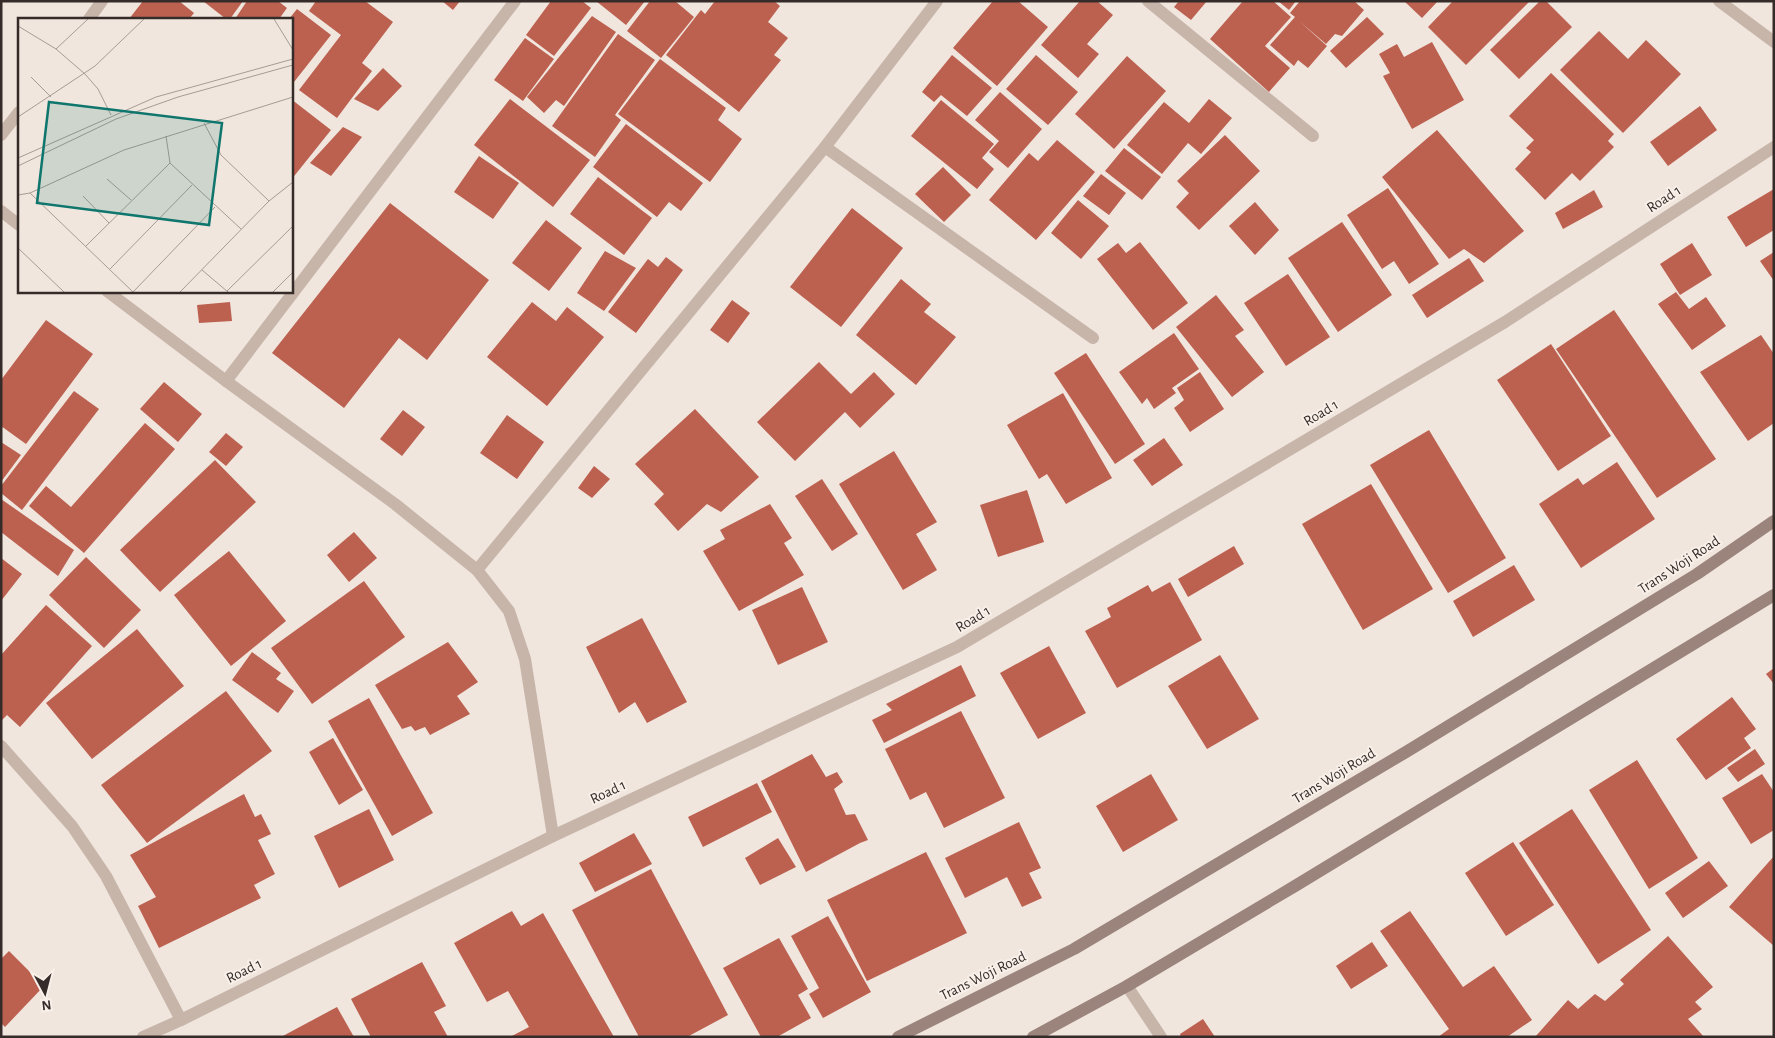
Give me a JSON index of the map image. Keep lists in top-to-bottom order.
{
  "streets": {
    "main road": ["Trans Woji Road"],
    "street": ["Road 1"]
  },
  "north": "bottom"
}
